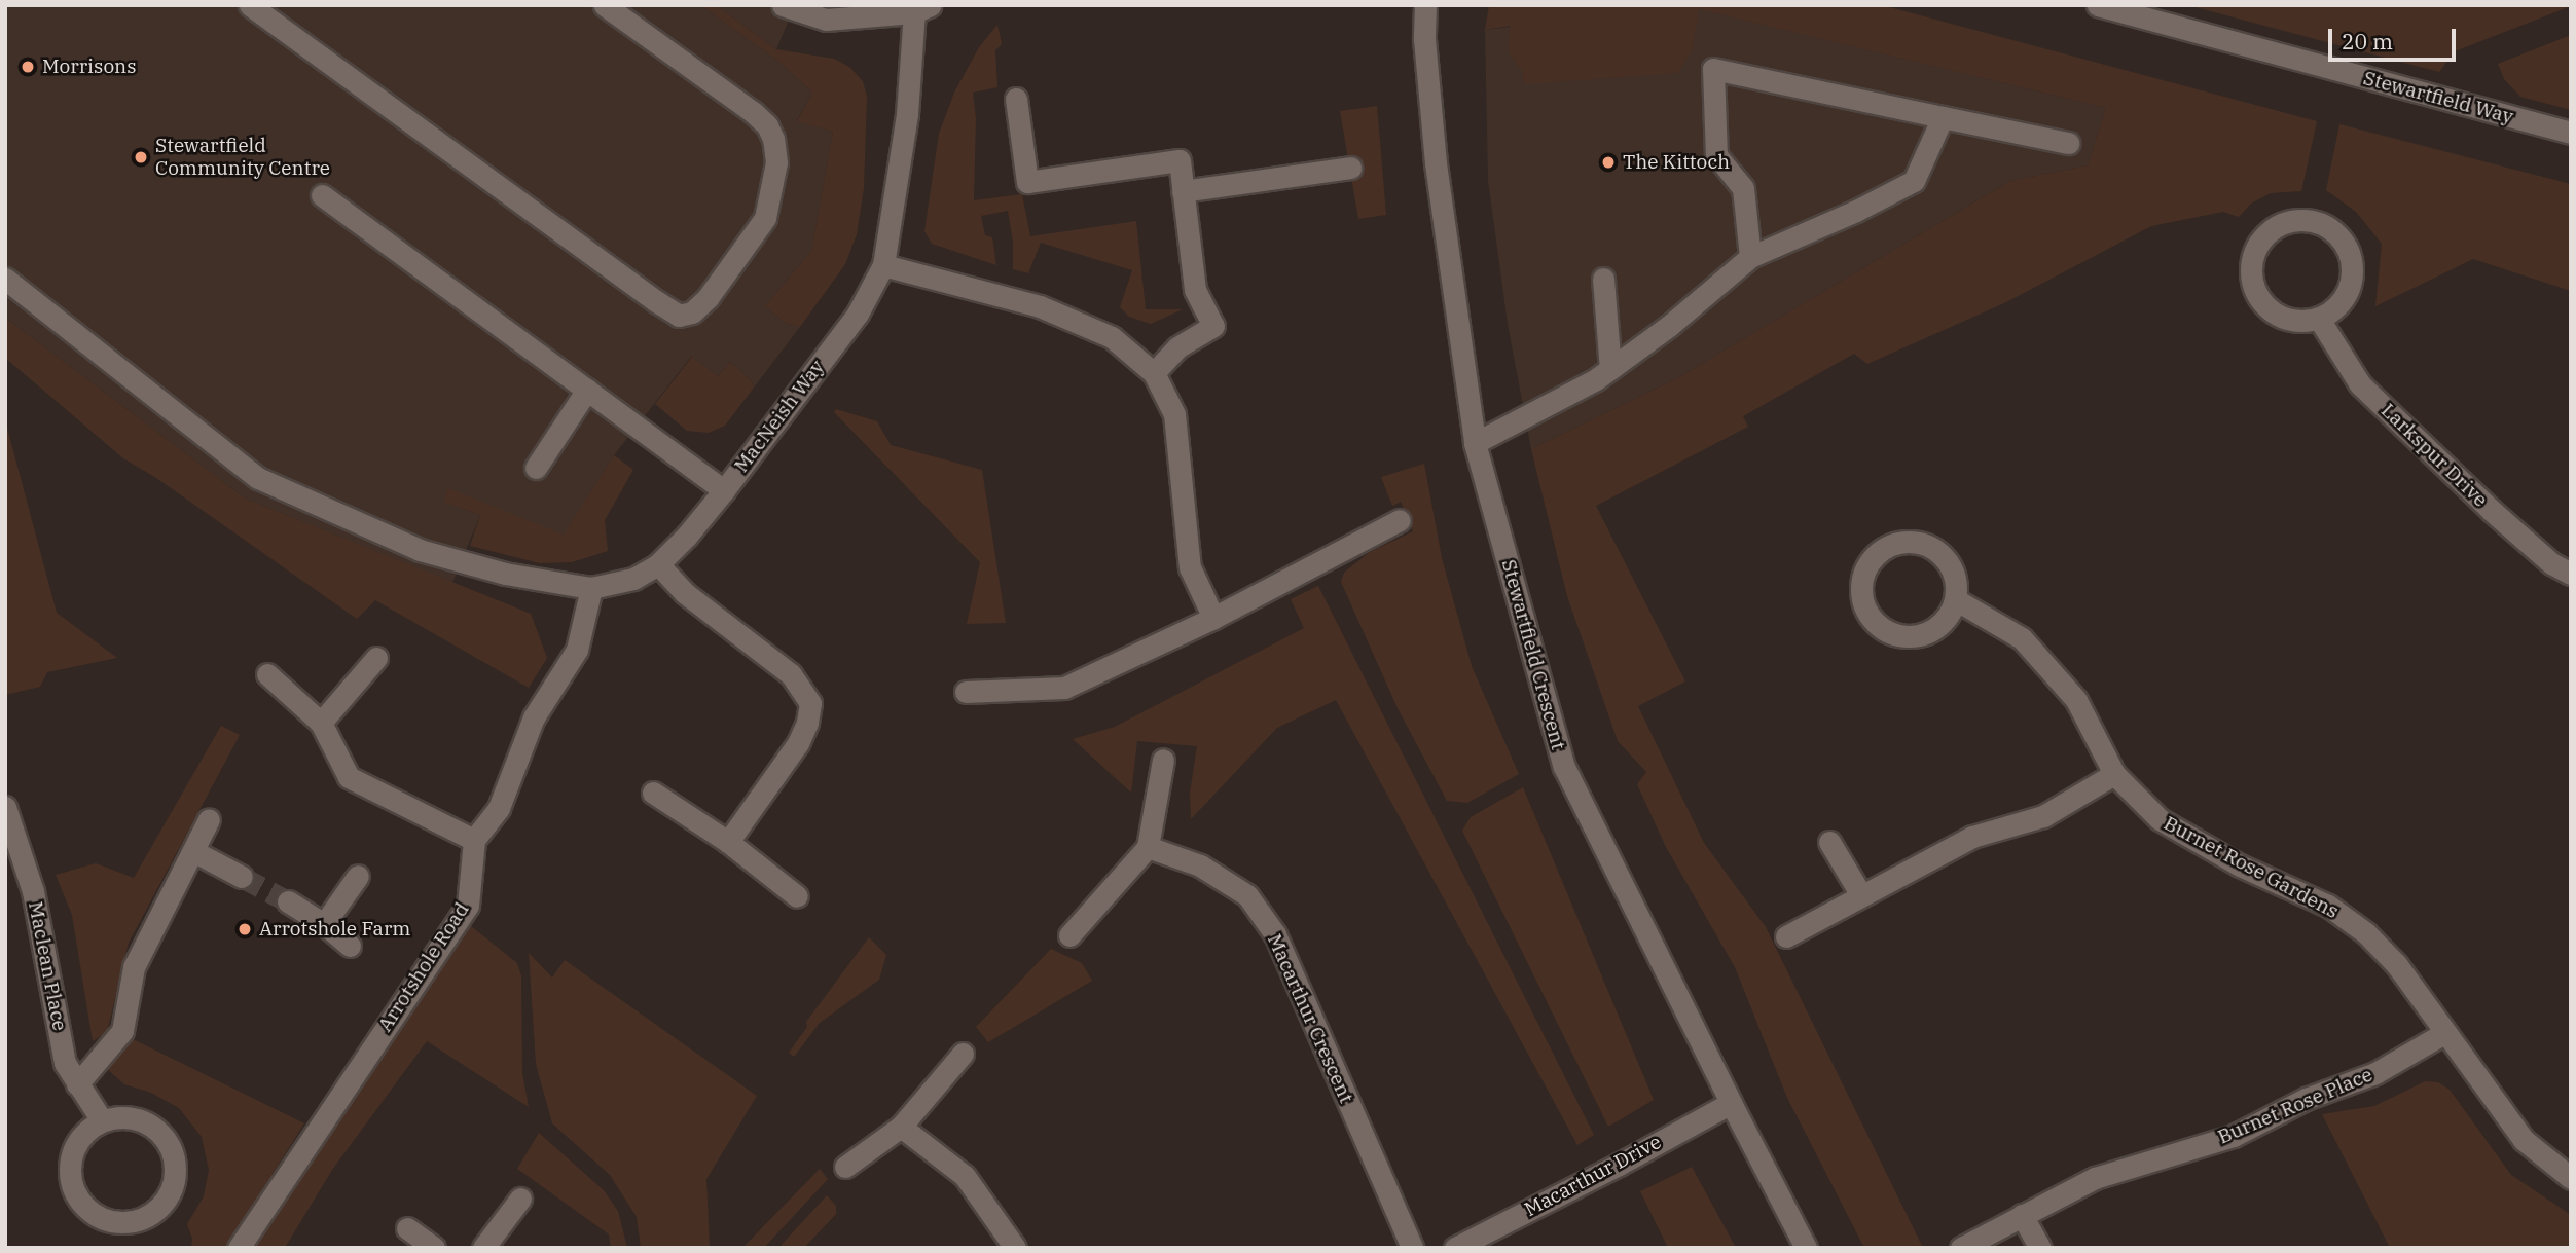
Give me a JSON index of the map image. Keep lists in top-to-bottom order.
{
  "streets": {
    "street": [
      "Stewartfield Way",
      "MacNeish Way",
      "Larkspur Drive",
      "Stewartfield Crescent",
      "Burnet Rose Gardens",
      "Maclean Place",
      "Arrotshole Road",
      "Macarthur Crescent",
      "Burnet Rose Place",
      "Macarthur Drive"
    ]
  },
  "crossings": [
    ["Stewartfield Crescent", "Macarthur Drive"],
    ["Burnet Rose Gardens", "Burnet Rose Place"]
  ],
  "places": [
    "Morrisons",
    "Stewartfield Community Centre",
    "The Kittoch",
    "Arrotshole Farm"
  ],
  "scale_bar": "20 m"
}
